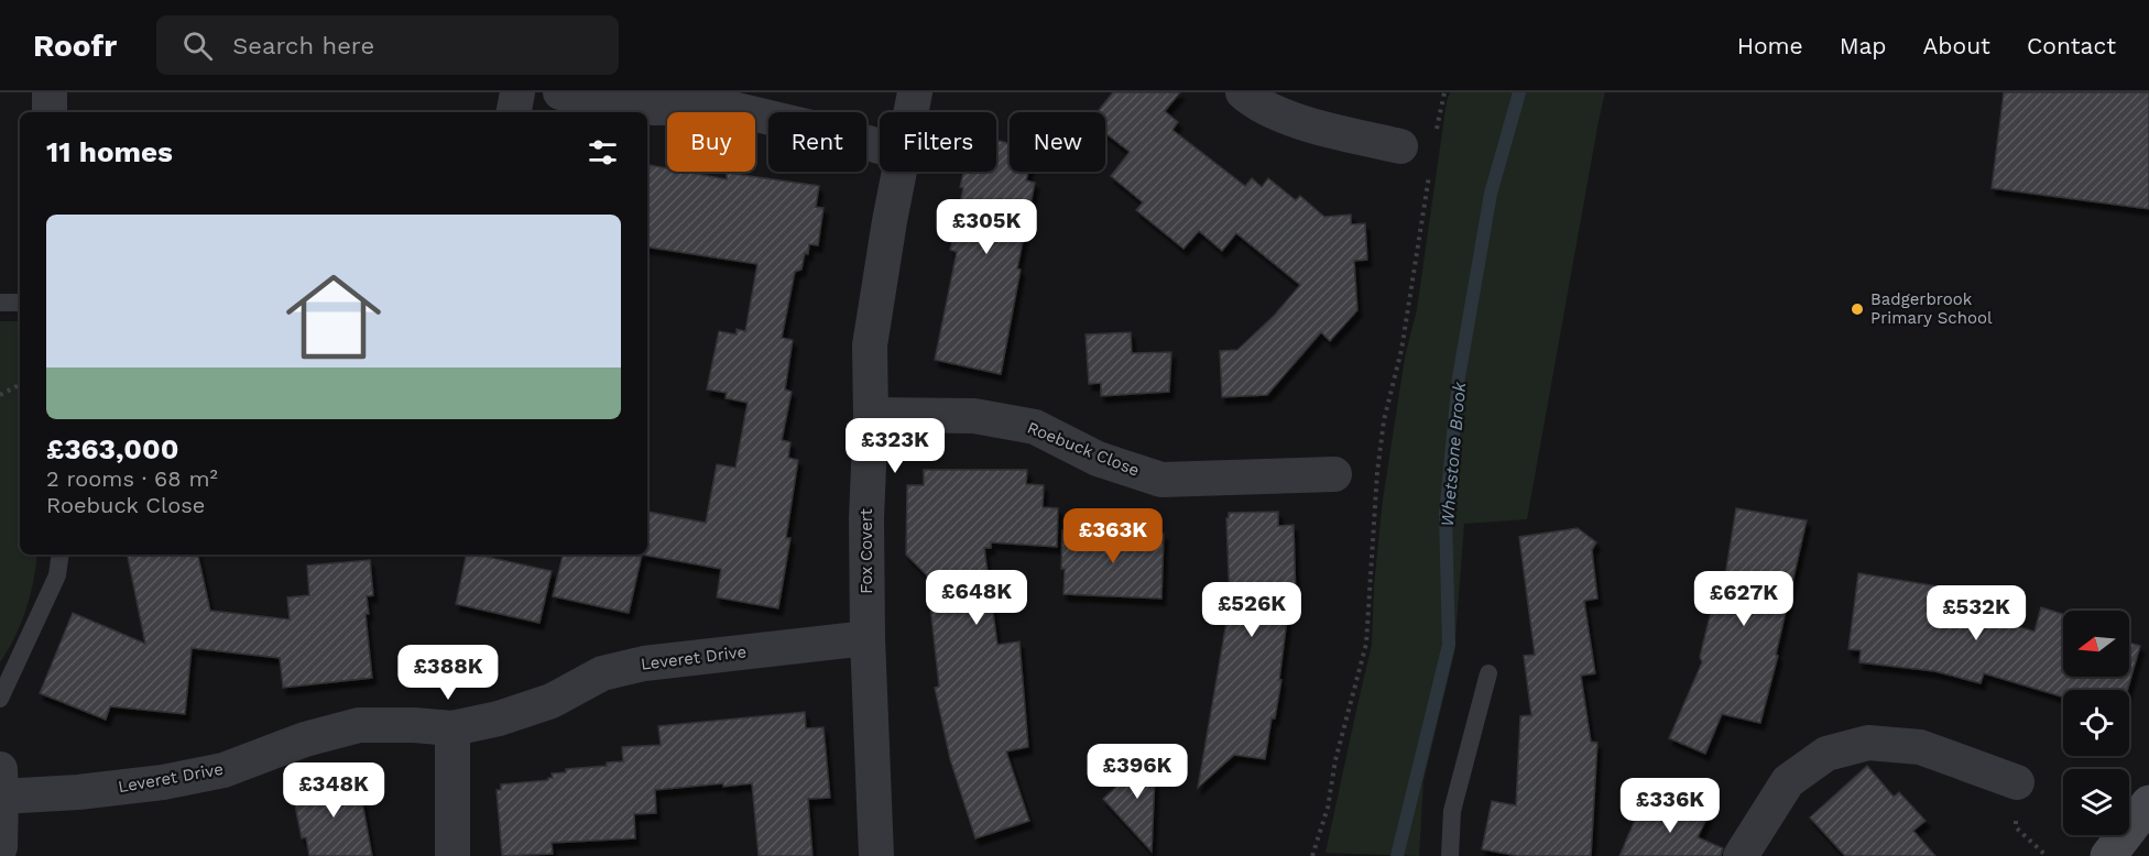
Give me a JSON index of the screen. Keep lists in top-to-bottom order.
{
  "streets": {
    "street": ["Roebuck Close", "Fox Covert", "Leveret Drive"]
  },
  "crossings": [
    ["Roebuck Close", "Fox Covert"],
    ["Fox Covert", "Leveret Drive"]
  ],
  "water": ["Whetstone Brook"],
  "places": ["Badgerbrook Primary School"],
  "north": "left",
  "page": {
    "header": "Roofr",
    "search": "Search here",
    "nav": [
      "Home",
      "Map",
      "About",
      "Contact"
    ],
    "chip": [
      "Buy",
      "Rent",
      "Filters",
      "New"
    ],
    "heading": "11 homes",
    "list": [
      {
        "name": "£363,000",
        "note": "2 rooms · 68 m² · Roebuck Close"
      }
    ],
    "price": [
      "£305K",
      "£323K",
      "£363K",
      "£648K",
      "£627K",
      "£526K",
      "£532K",
      "£388K",
      "£396K",
      "£348K",
      "£336K"
    ]
  }
}
